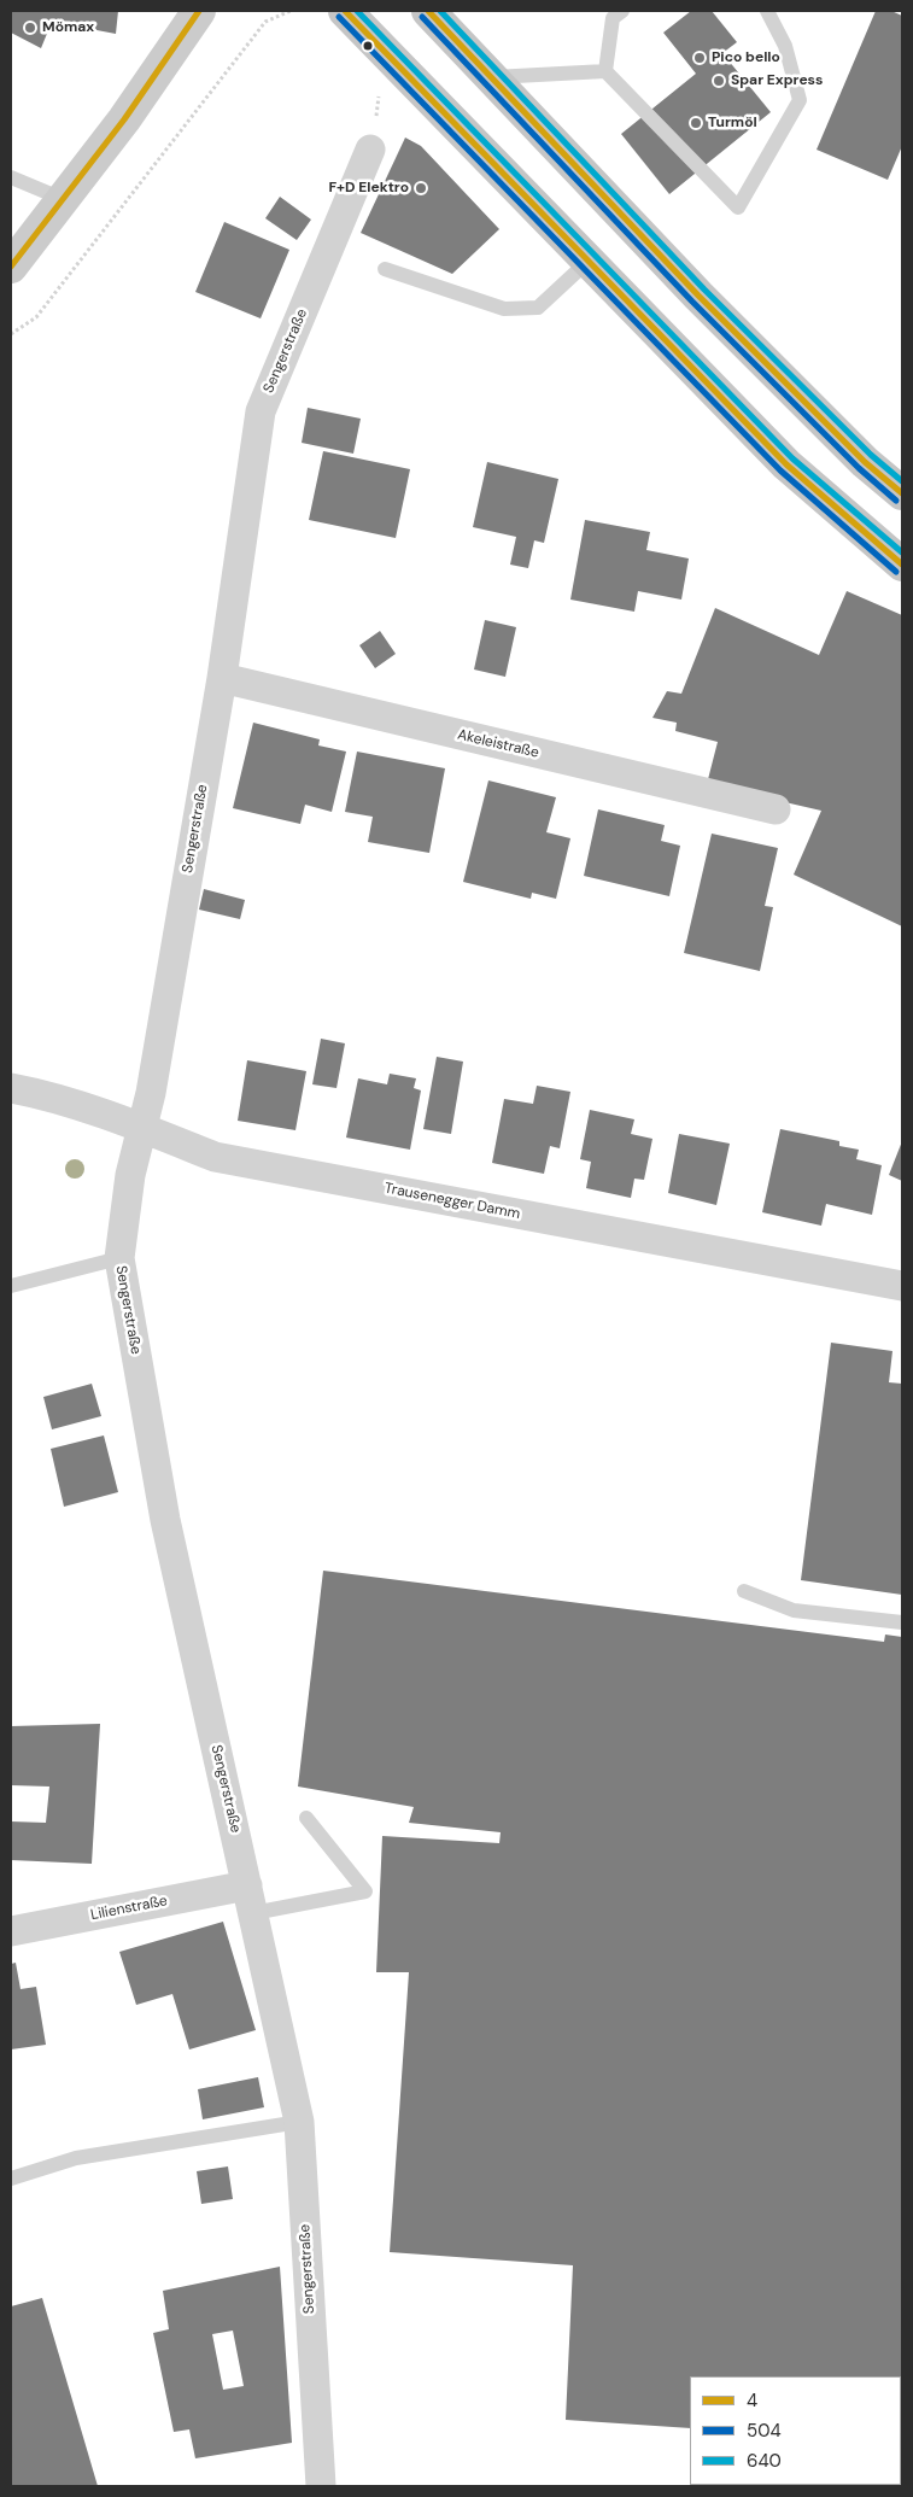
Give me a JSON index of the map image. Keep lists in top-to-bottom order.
{
  "streets": {
    "street": [
      "Sengerstraße",
      "Akeleistraße",
      "Trausenegger Damm",
      "Lilienstraße"
    ]
  },
  "crossings": [
    ["Sengerstraße", "Akeleistraße"],
    ["Sengerstraße", "Trausenegger Damm"],
    ["Sengerstraße", "Lilienstraße"]
  ],
  "places": [
    "Mömax",
    "Pico bello",
    "Spar Express",
    "Turmöl",
    "F+D Elektro"
  ],
  "lines": ["transit line 4", "transit line 640", "transit line 504"],
  "legend": ["4", "504", "640"]
}
